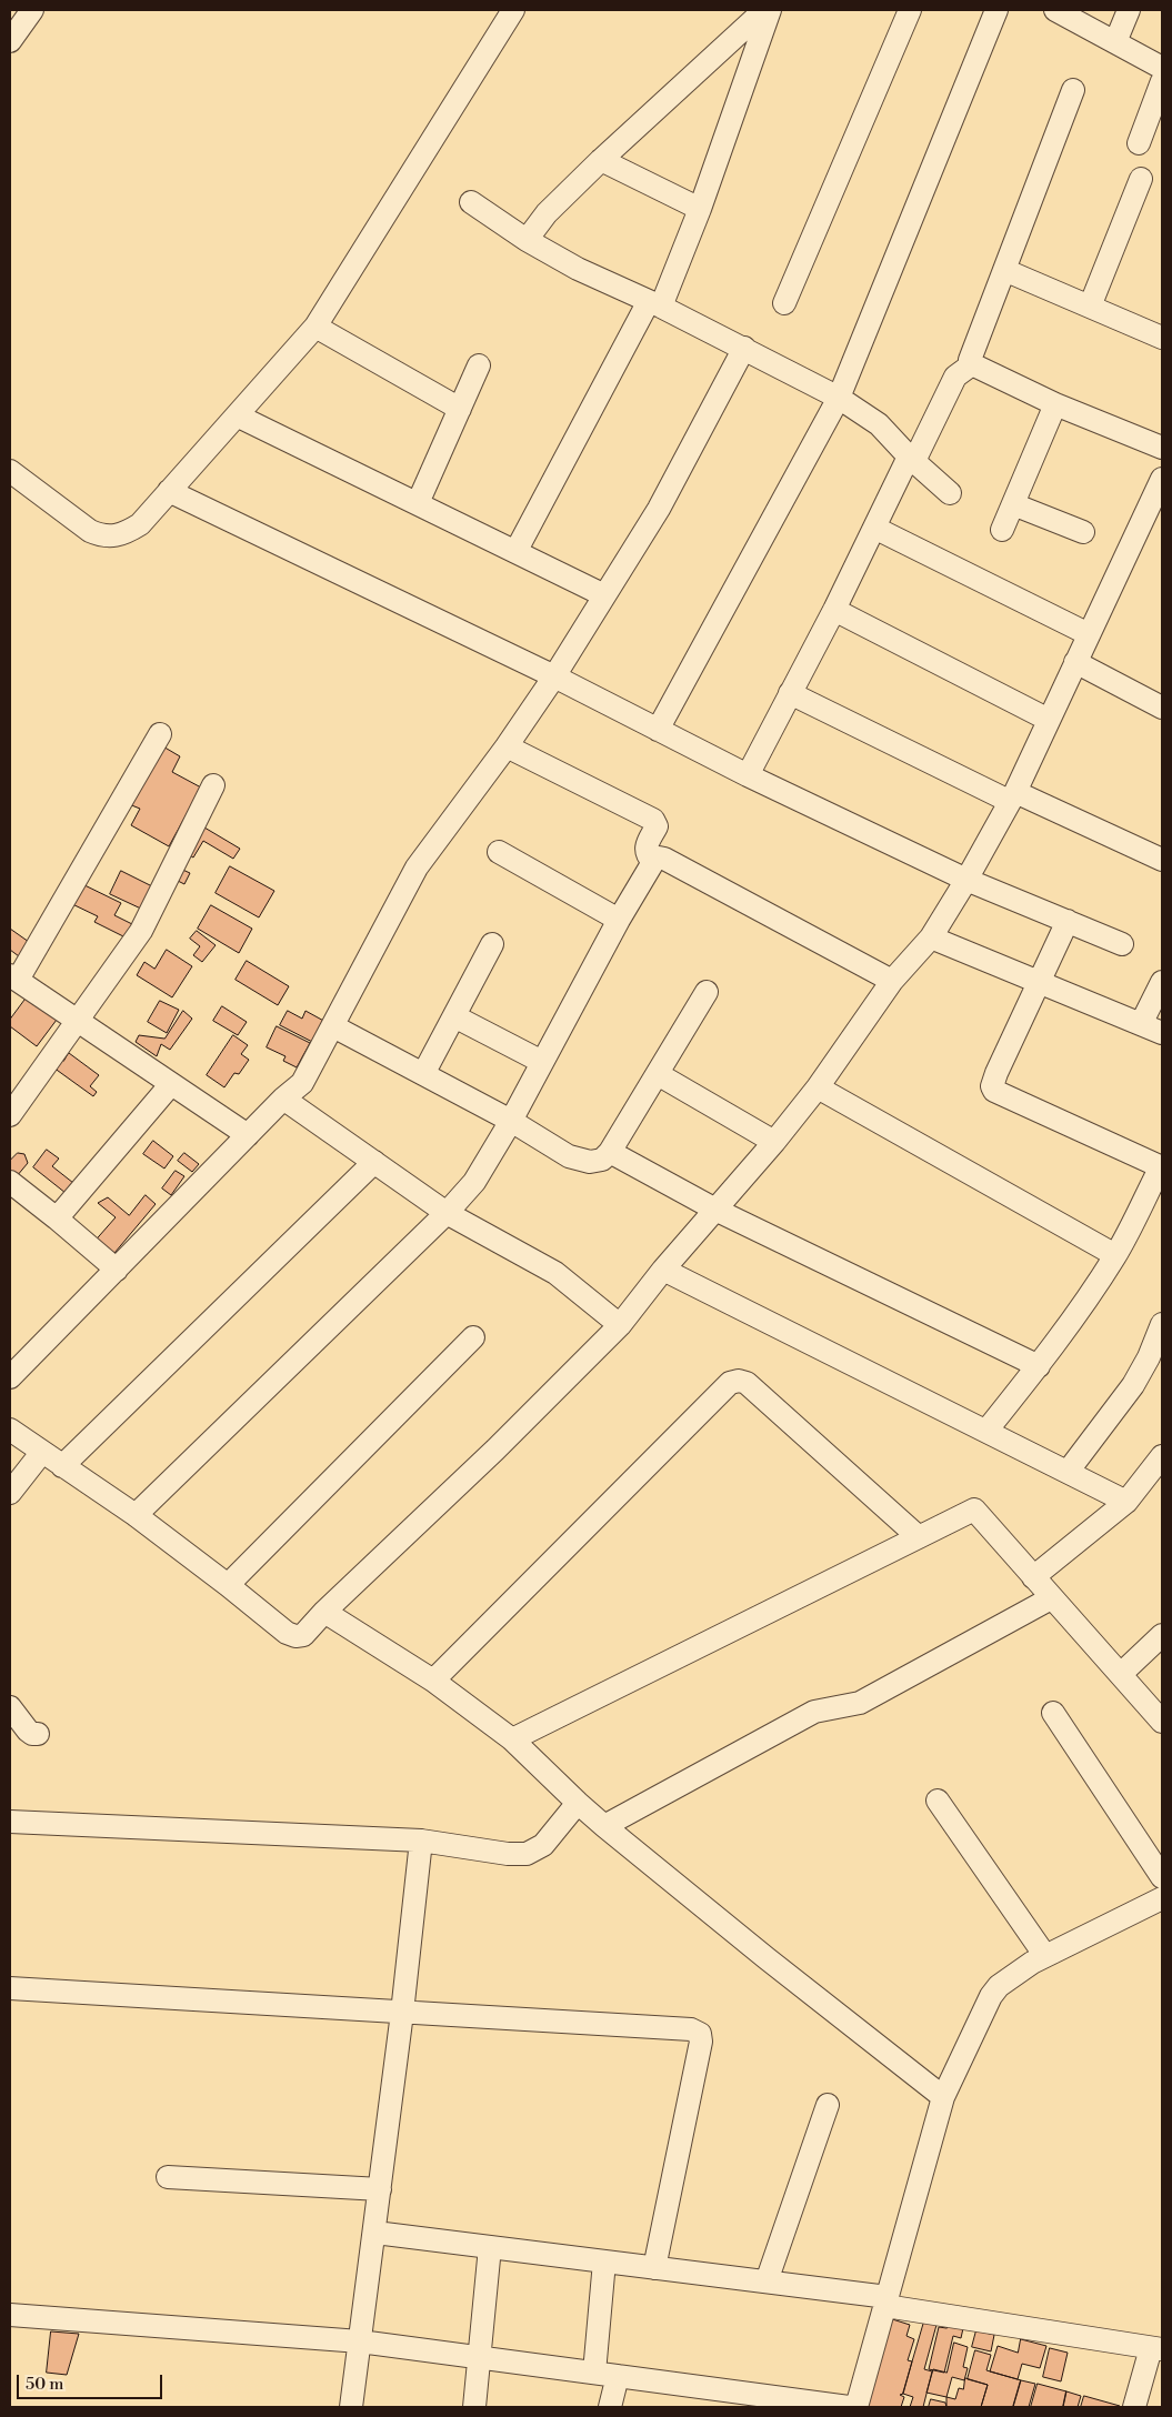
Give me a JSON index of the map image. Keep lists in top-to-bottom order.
{
  "scale_bar": "50 m"
}
